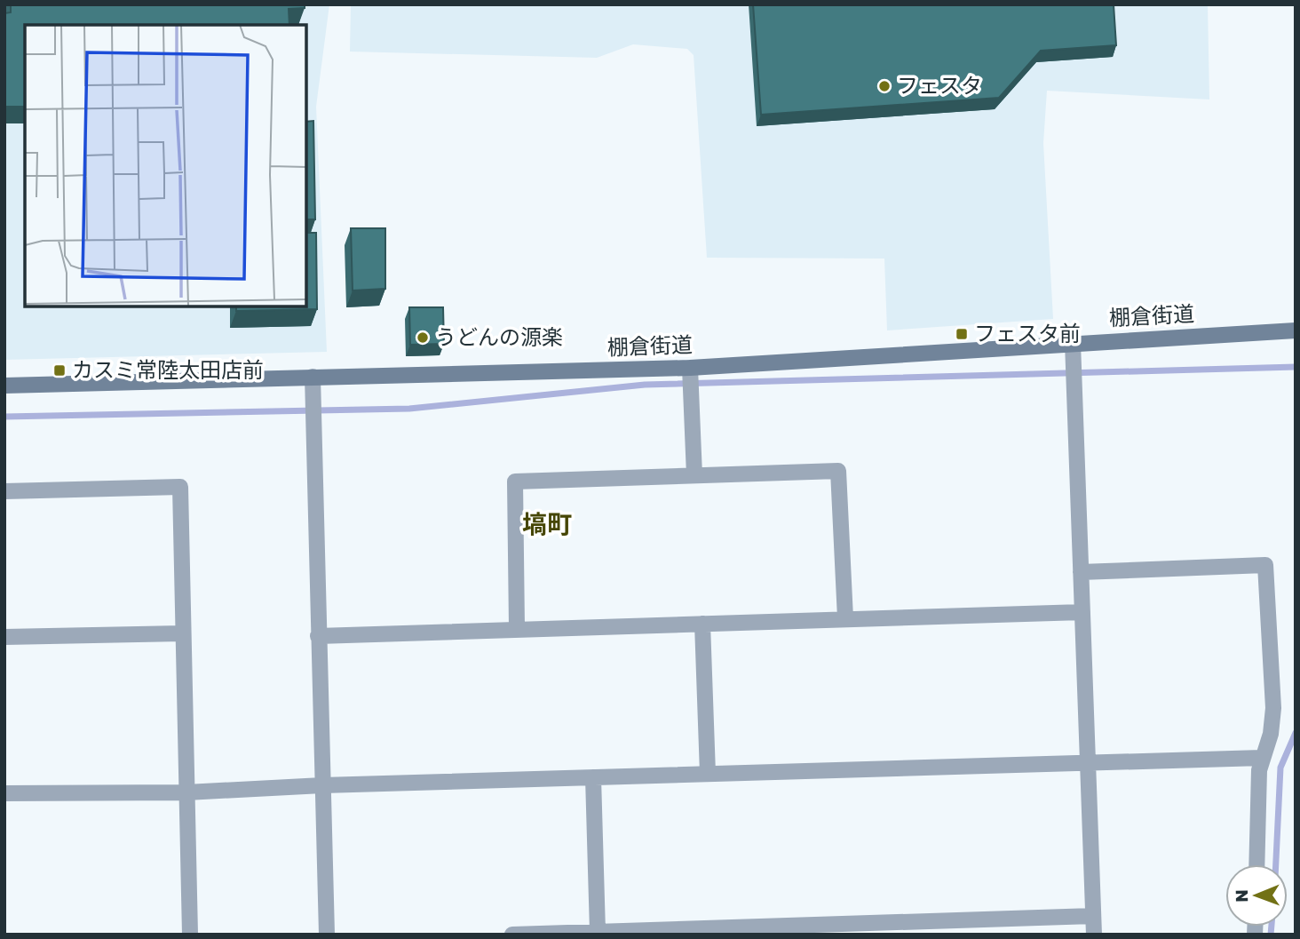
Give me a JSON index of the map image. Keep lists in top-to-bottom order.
{
  "streets": {
    "street": ["棚倉街道"]
  },
  "districts": ["塙町"],
  "places": {
    "other": ["フェスタ", "うどんの源楽"],
    "transit": ["フェスタ前", "カスミ常陸太田店前"]
  },
  "north": "left"
}
